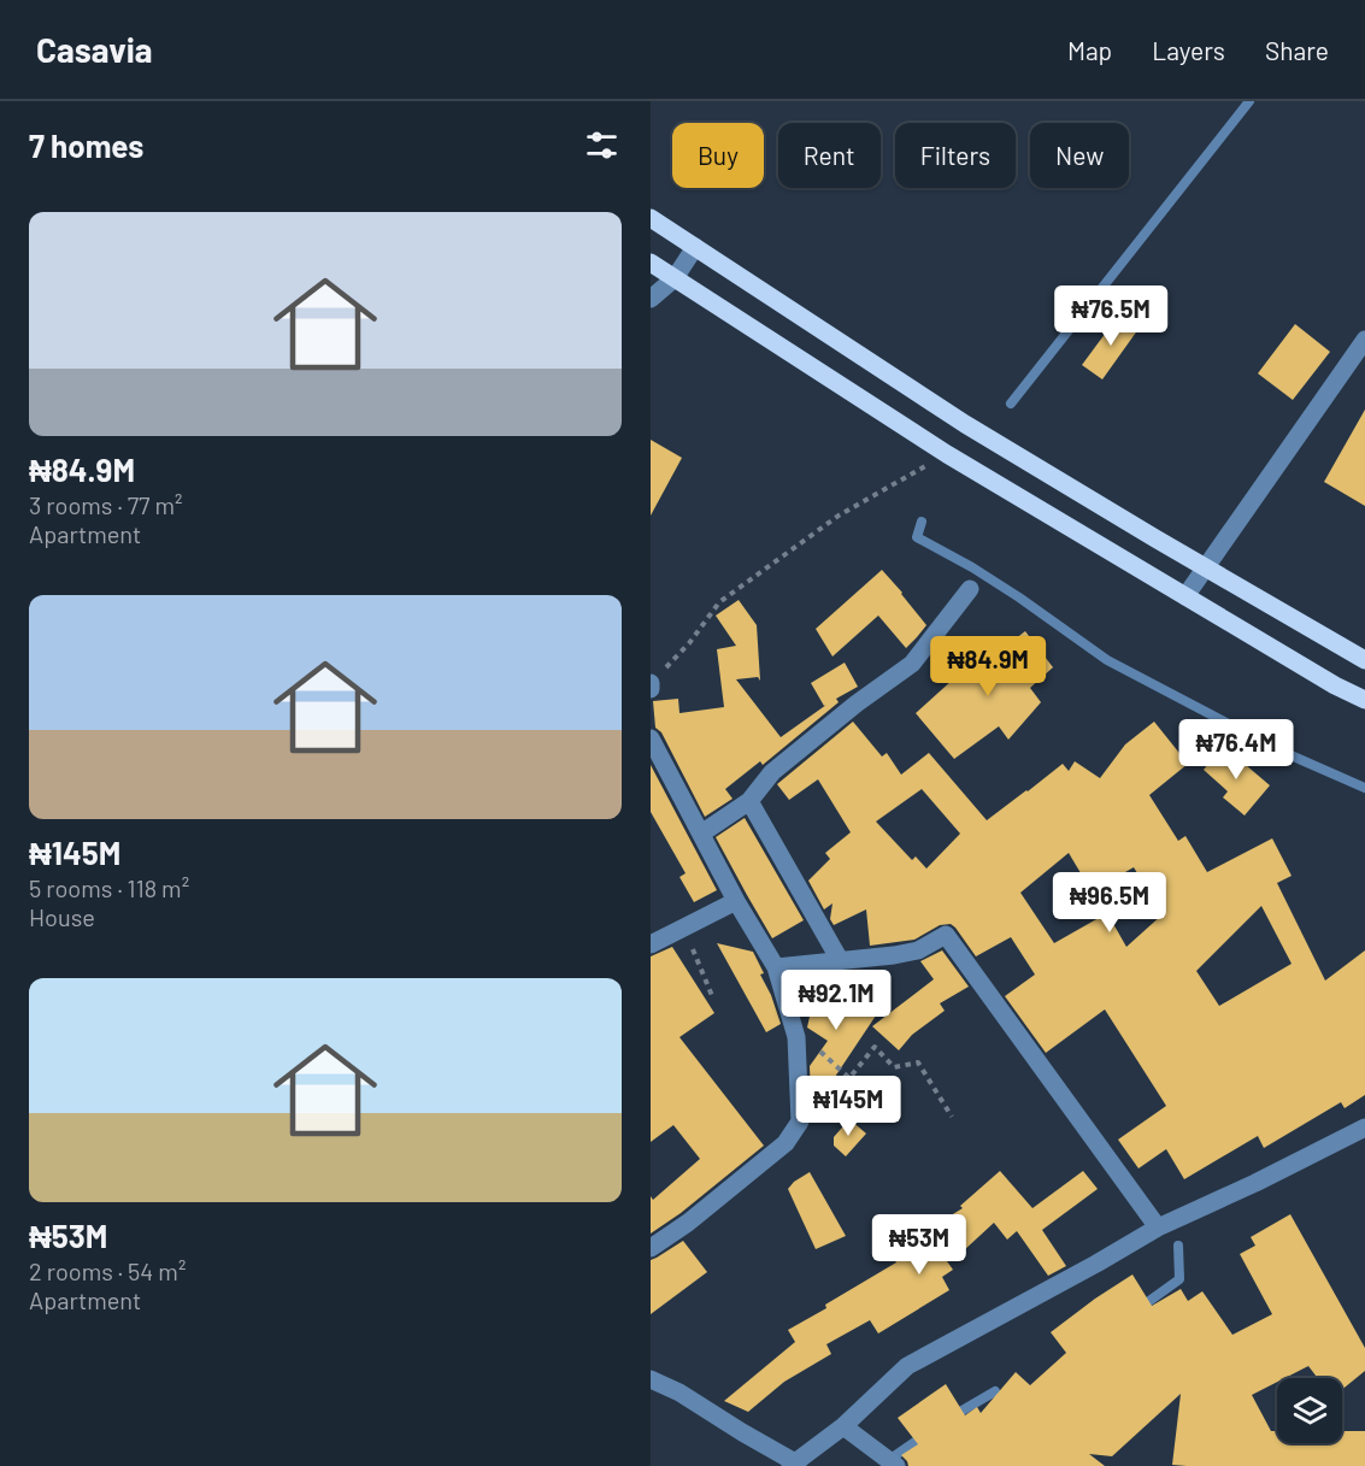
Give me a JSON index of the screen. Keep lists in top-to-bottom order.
{
  "page": {
    "header": "Casavia",
    "nav": ["Map", "Layers", "Share"],
    "heading": "7 homes",
    "chip": [
      "Buy",
      "Rent",
      "Filters",
      "New"
    ],
    "list": [
      {
        "name": "₦84.9M",
        "note": "3 rooms · 77 m² · Apartment"
      },
      {
        "name": "₦145M",
        "note": "5 rooms · 118 m² · House"
      },
      {
        "name": "₦53M",
        "note": "2 rooms · 54 m² · Apartment"
      }
    ],
    "price": [
      "₦76.5M",
      "₦84.9M",
      "₦76.4M",
      "₦96.5M",
      "₦92.1M",
      "₦145M",
      "₦53M"
    ]
  }
}
